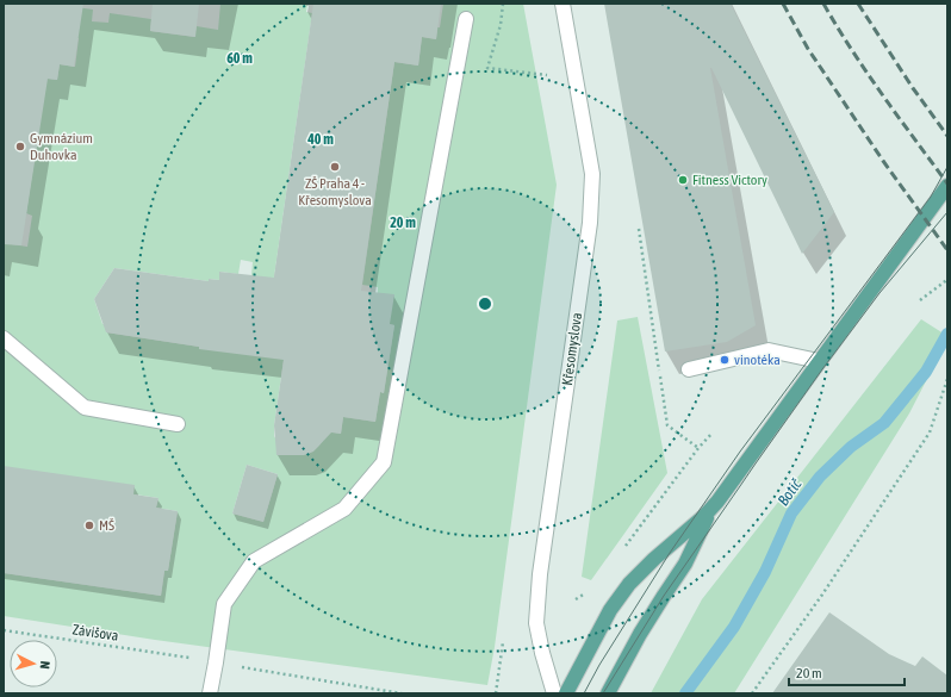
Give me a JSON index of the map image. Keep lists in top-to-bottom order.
{
  "streets": {
    "street": ["Křesomyslova"],
    "path": ["Závišova"]
  },
  "water": ["Botič"],
  "places": [
    "Gymnázium Duhovka",
    "ZŠ Praha 4 - Křesomyslova",
    "Fitness Victory",
    "vinotéka",
    "MŠ"
  ],
  "scale_bar": "20 m",
  "north": "right",
  "rings": ["60 m", "40 m", "20 m"]
}
